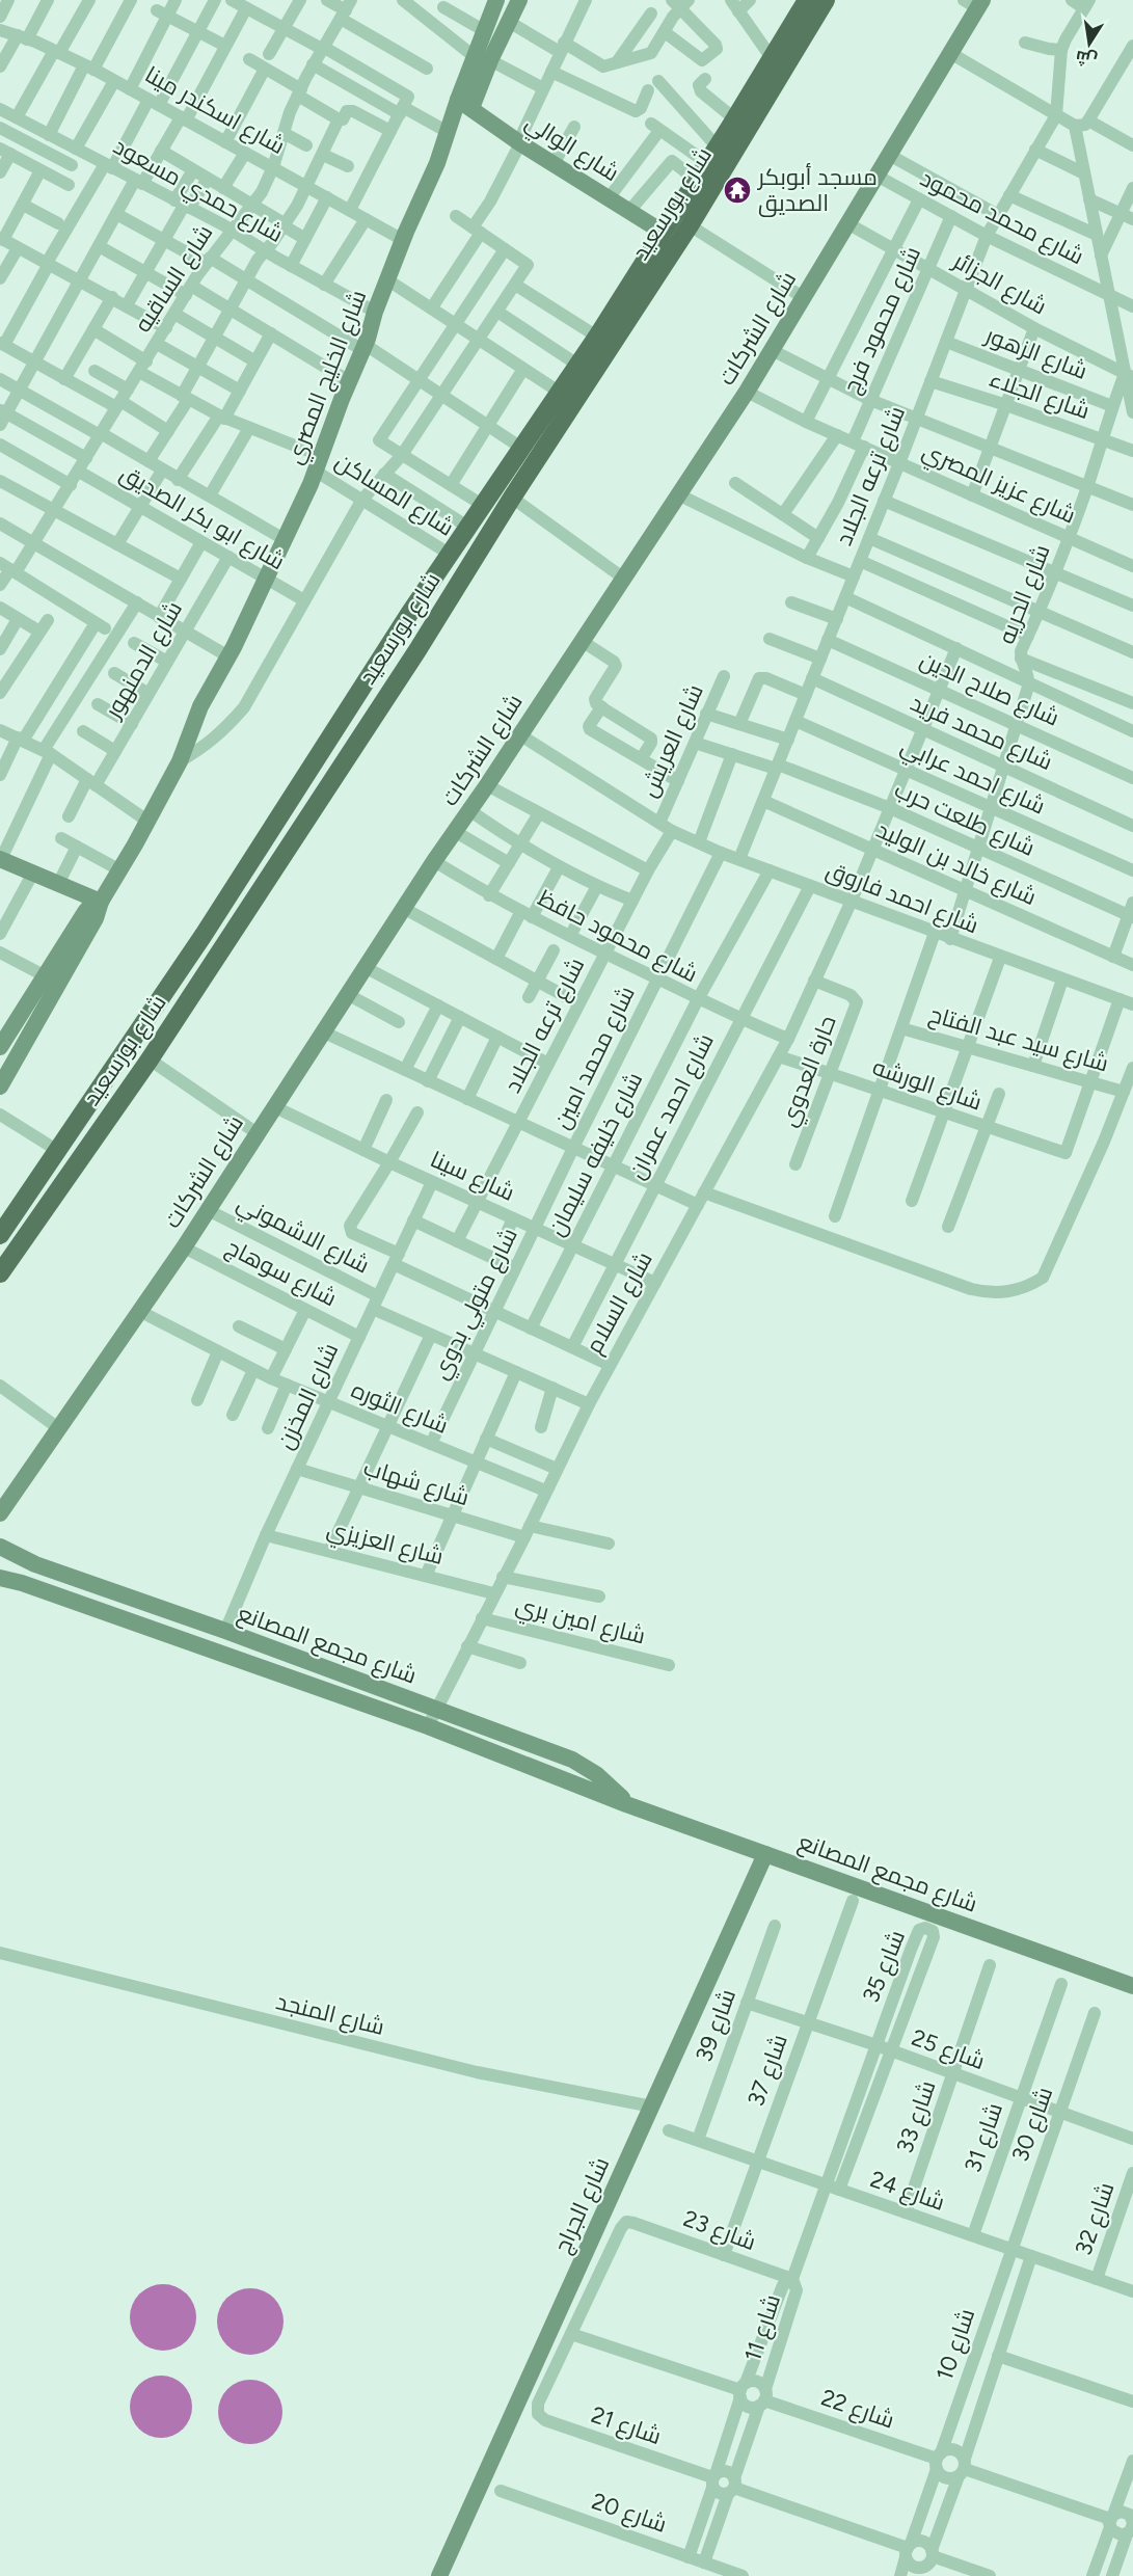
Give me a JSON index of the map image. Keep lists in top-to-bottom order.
{
  "streets": {
    "main road": ["شارع بورسعيد"],
    "street": [
      "شارع اسكندر مينا",
      "شارع الوالي",
      "شارع حمدي مسعود",
      "شارع محمد محمود",
      "شارع الساقيه",
      "شارع الجزائر",
      "شارع محمود فرج",
      "شارع الشركات",
      "شارع الزهور",
      "شارع الخليج المصري",
      "شارع الجلاء",
      "شارع ترعه الجلاد",
      "شارع عزيز المصري",
      "شارع المساكن",
      "شارع ابو بكر الصديق",
      "شارع الحريه",
      "شارع الدمنهور",
      "شارع صلاح الدين",
      "شارع محمد فريد",
      "شارع العريش",
      "شارع احمد عرابي",
      "شارع طلعت حرب",
      "شارع خالد بن الوليد",
      "شارع احمد فاروق",
      "شارع محمود حافظ",
      "شارع سيد عبد الفتاح",
      "شارع محمد امين",
      "حارة العدوي",
      "شارع الورشه",
      "شارع احمد عمران",
      "شارع خليفه سليمان",
      "شارع سينا",
      "شارع الاشموني",
      "شارع سوهاج",
      "شارع السلام",
      "شارع متولي بدوي",
      "شارع المخزن",
      "شارع الثوره",
      "شارع شهاب",
      "شارع العزيزي",
      "شارع امين بري",
      "شارع مجمع المصانع",
      "شارع 35",
      "شارع المنجد",
      "شارع 39",
      "شارع 25",
      "شارع 37",
      "شارع 33",
      "شارع 30",
      "شارع 31",
      "شارع 24",
      "شارع الجراج",
      "شارع 32",
      "شارع 23",
      "شارع 11",
      "شارع 10",
      "شارع 22",
      "شارع 21",
      "شارع 20"
    ]
  },
  "crossings": [
    ["شارع اسكندر مينا", "شارع الساقيه"],
    ["شارع اسكندر مينا", "شارع الخليج المصري"],
    ["شارع الوالي", "شارع بورسعيد"],
    ["شارع الوالي", "شارع الخليج المصري"],
    ["شارع حمدي مسعود", "شارع الساقيه"],
    ["شارع حمدي مسعود", "شارع الخليج المصري"],
    ["شارع بورسعيد", "شارع المساكن"],
    ["شارع محمد محمود", "شارع محمود فرج"],
    ["شارع محمد محمود", "شارع الشركات"],
    ["شارع محمد محمود", "شارع ترعه الجلاد"],
    ["شارع الساقيه", "شارع المساكن"],
    ["شارع الساقيه", "شارع ابو بكر الصديق"],
    ["شارع الجزائر", "شارع محمود فرج"],
    ["شارع الجزائر", "شارع الشركات"],
    ["شارع الجزائر", "شارع ترعه الجلاد"],
    ["شارع الجزائر", "شارع الحريه"],
    ["شارع محمود فرج", "شارع عزيز المصري"],
    ["شارع الشركات", "شارع عزيز المصري"],
    ["شارع الشركات", "شارع احمد فاروق"],
    ["شارع الشركات", "شارع محمود حافظ"],
    ["شارع الشركات", "شارع سينا"],
    ["شارع الشركات", "شارع الاشموني"],
    ["شارع الشركات", "شارع سوهاج"],
    ["شارع الشركات", "شارع الثوره"],
    ["شارع الزهور", "شارع ترعه الجلاد"],
    ["شارع الزهور", "شارع الحريه"],
    ["شارع الخليج المصري", "شارع المساكن"],
    ["شارع الخليج المصري", "شارع ابو بكر الصديق"],
    ["شارع الجلاء", "شارع ترعه الجلاد"],
    ["شارع الجلاء", "شارع الحريه"],
    ["شارع ترعه الجلاد", "شارع عزيز المصري"],
    ["شارع ترعه الجلاد", "شارع صلاح الدين"],
    ["شارع ترعه الجلاد", "شارع محمد فريد"],
    ["شارع ترعه الجلاد", "شارع احمد عرابي"],
    ["شارع ترعه الجلاد", "شارع طلعت حرب"],
    ["شارع ترعه الجلاد", "شارع خالد بن الوليد"],
    ["شارع ترعه الجلاد", "شارع احمد فاروق"],
    ["شارع ترعه الجلاد", "شارع محمود حافظ"],
    ["شارع ترعه الجلاد", "شارع سينا"],
    ["شارع عزيز المصري", "شارع الحريه"],
    ["شارع ابو بكر الصديق", "شارع الدمنهور"],
    ["شارع صلاح الدين", "شارع السلام"],
    ["شارع محمد فريد", "شارع السلام"],
    ["شارع العريش", "شارع طلعت حرب"],
    ["شارع العريش", "شارع احمد فاروق"],
    ["شارع احمد عرابي", "شارع السلام"],
    ["شارع طلعت حرب", "شارع السلام"],
    ["شارع خالد بن الوليد", "شارع السلام"],
    ["شارع احمد فاروق", "شارع محمد امين"],
    ["شارع احمد فاروق", "شارع احمد عمران"],
    ["شارع احمد فاروق", "شارع خليفه سليمان"],
    ["شارع احمد فاروق", "شارع السلام"],
    ["شارع محمود حافظ", "شارع محمد امين"],
    ["شارع محمود حافظ", "شارع احمد عمران"],
    ["شارع محمود حافظ", "شارع خليفه سليمان"],
    ["شارع محمود حافظ", "شارع السلام"],
    ["شارع سيد عبد الفتاح", "شارع الورشه"],
    ["شارع محمد امين", "شارع متولي بدوي"],
    ["حارة العدوي", "شارع الورشه"],
    ["حارة العدوي", "شارع السلام"],
    ["شارع الورشه", "شارع السلام"],
    ["شارع احمد عمران", "شارع سينا"],
    ["شارع خليفه سليمان", "شارع سينا"],
    ["شارع سينا", "شارع السلام"],
    ["شارع سينا", "شارع متولي بدوي"],
    ["شارع سينا", "شارع المخزن"],
    ["شارع الاشموني", "شارع المخزن"],
    ["شارع سوهاج", "شارع المخزن"],
    ["شارع السلام", "شارع الثوره"],
    ["شارع السلام", "شارع شهاب"],
    ["شارع السلام", "شارع العزيزي"],
    ["شارع السلام", "شارع امين بري"],
    ["شارع السلام", "شارع مجمع المصانع"],
    ["شارع متولي بدوي", "شارع الثوره"],
    ["شارع المخزن", "شارع الثوره"],
    ["شارع المخزن", "شارع شهاب"],
    ["شارع المخزن", "شارع العزيزي"],
    ["شارع المخزن", "شارع مجمع المصانع"],
    ["شارع مجمع المصانع", "شارع الجراج"],
    ["شارع 35", "شارع 25"],
    ["شارع 35", "شارع 24"],
    ["شارع 35", "شارع 11"],
    ["شارع المنجد", "شارع الجراج"],
    ["شارع 39", "شارع 25"],
    ["شارع 39", "شارع 24"],
    ["شارع 25", "شارع 37"],
    ["شارع 25", "شارع 33"],
    ["شارع 25", "شارع 30"],
    ["شارع 25", "شارع 31"],
    ["شارع 37", "شارع 24"],
    ["شارع 37", "شارع 23"],
    ["شارع 33", "شارع 24"],
    ["شارع 30", "شارع 24"],
    ["شارع 30", "شارع 10"],
    ["شارع 31", "شارع 24"],
    ["شارع 24", "شارع 32"],
    ["شارع 24", "شارع 11"],
    ["شارع 24", "شارع 10"],
    ["شارع 23", "شارع 11"],
    ["شارع 23", "شارع 21"],
    ["شارع 11", "شارع 22"],
    ["شارع 11", "شارع 21"],
    ["شارع 11", "شارع 20"],
    ["شارع 10", "شارع 22"]
  ],
  "places": {
    "temple": ["مسجد أبوبكر الصديق"]
  },
  "north": "bottom"
}
